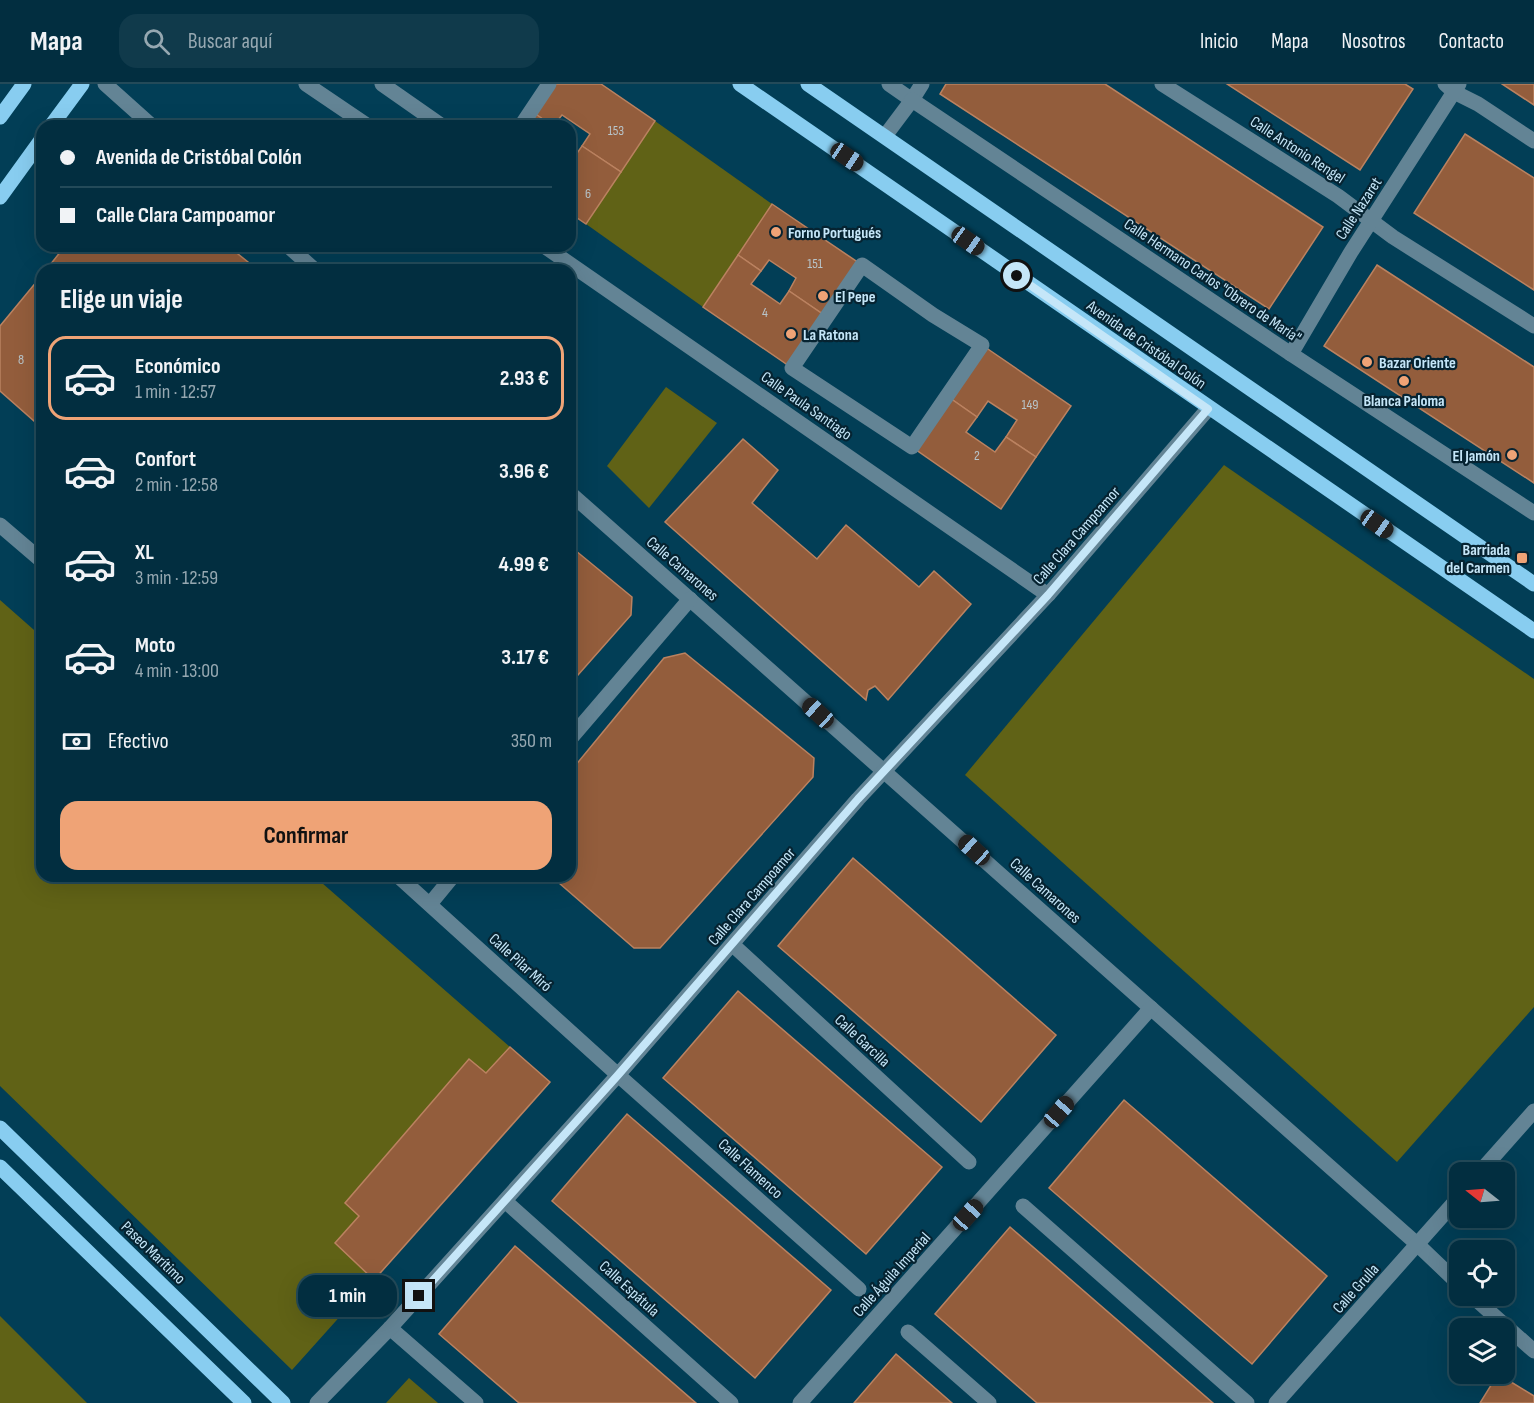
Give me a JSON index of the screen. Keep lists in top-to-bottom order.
{
  "streets": {
    "main road": ["Avenida de Cristóbal Colón", "Paseo Marítimo"],
    "street": [
      "Calle Antonio Rengel",
      "Calle Nazaret",
      "Calle Hermano Carlos \"Obrero de María\"",
      "Calle Paula Santiago",
      "Calle Clara Campoamor",
      "Calle Camarones",
      "Calle Pilar Miró",
      "Calle Garcilla",
      "Calle Flamenco",
      "Calle Águila Imperial",
      "Calle Espátula",
      "Calle Grulla"
    ]
  },
  "crossings": [
    ["Calle Antonio Rengel", "Calle Nazaret"],
    ["Calle Nazaret", "Calle Hermano Carlos \"Obrero de María\""],
    ["Avenida de Cristóbal Colón", "Calle Clara Campoamor"],
    ["Calle Paula Santiago", "Calle Clara Campoamor"],
    ["Calle Clara Campoamor", "Calle Camarones"],
    ["Calle Clara Campoamor", "Calle Pilar Miró"],
    ["Calle Clara Campoamor", "Calle Garcilla"],
    ["Calle Clara Campoamor", "Calle Flamenco"],
    ["Calle Clara Campoamor", "Calle Espátula"],
    ["Calle Camarones", "Calle Águila Imperial"],
    ["Calle Camarones", "Calle Grulla"],
    ["Calle Pilar Miró", "Calle Flamenco"]
  ],
  "places": {
    "other": [
      "Forno Portugués",
      "El Pepe",
      "La Ratona",
      "Bazar Oriente",
      "Blanca Paloma",
      "El Jamón"
    ],
    "transit": ["Barriada del Carmen"]
  },
  "house_numbers": [
    "153",
    "6",
    "151",
    "4",
    "8",
    "149",
    "2"
  ],
  "north": "left",
  "page": {
    "header": "Mapa",
    "search": "Buscar aquí",
    "nav": [
      "Inicio",
      "Mapa",
      "Nosotros",
      "Contacto"
    ],
    "banner": ["Avenida de Cristóbal Colón", "Calle Clara Campoamor"],
    "heading": "Elige un viaje",
    "list": [
      {
        "name": "Económico",
        "note": "1 min · 12:57",
        "value": "2.93 €"
      },
      {
        "name": "Confort",
        "note": "2 min · 12:58",
        "value": "3.96 €"
      },
      {
        "name": "XL",
        "note": "3 min · 12:59",
        "value": "4.99 €"
      },
      {
        "name": "Moto",
        "note": "4 min · 13:00",
        "value": "3.17 €"
      }
    ],
    "pay": ["Efectivo", "350 m"],
    "buttons": "Confirmar",
    "bubble": "1 min"
  }
}
